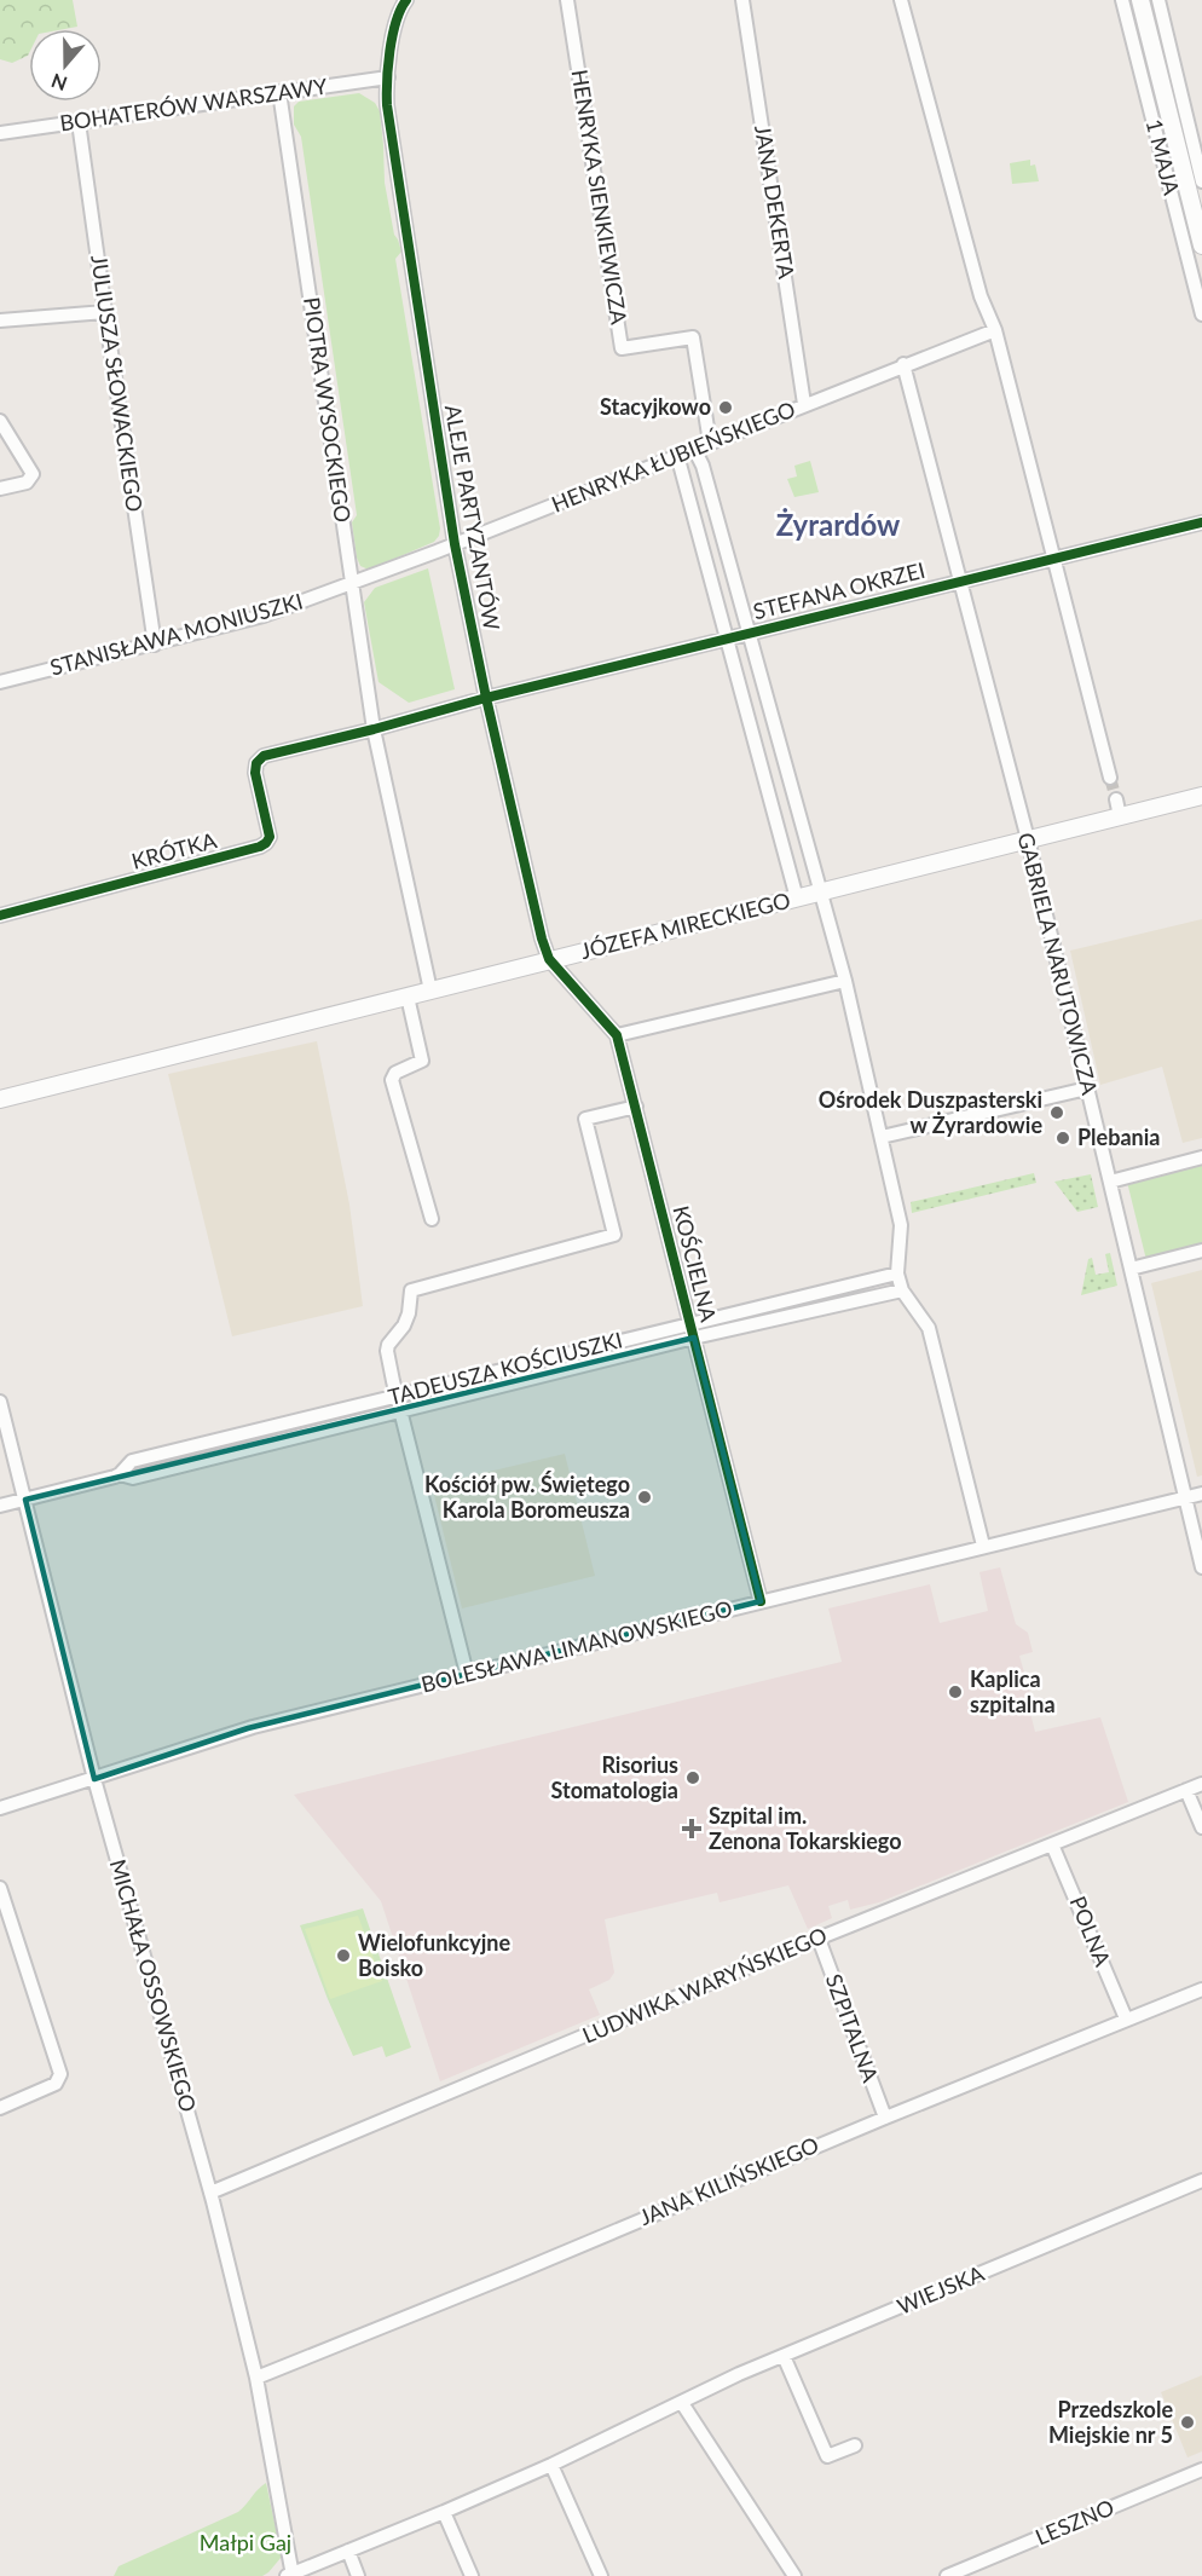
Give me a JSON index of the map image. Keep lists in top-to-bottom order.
{
  "streets": {
    "street": [
      "BOHATERÓW WARSZAWY",
      "1 MAJA",
      "HENRYKA SIENKIEWICZA",
      "JANA DEKERTA",
      "JULIUSZA SŁOWACKIEGO",
      "PIOTRA WYSOCKIEGO",
      "HENRYKA ŁUBIEŃSKIEGO",
      "ALEJE PARTYZANTÓW",
      "STEFANA OKRZEI",
      "STANISŁAWA MONIUSZKI",
      "KRÓTKA",
      "JÓZEFA MIRECKIEGO",
      "GABRIELA NARUTOWICZA",
      "KOŚCIELNA",
      "TADEUSZA KOŚCIUSZKI",
      "BOLESŁAWA LIMANOWSKIEGO",
      "POLNA",
      "MICHAŁA OSSOWSKIEGO",
      "LUDWIKA WARYŃSKIEGO",
      "SZPITALNA",
      "JANA KILIŃSKIEGO",
      "WIEJSKA",
      "LESZNO"
    ]
  },
  "crossings": [
    ["BOHATERÓW WARSZAWY", "JULIUSZA SŁOWACKIEGO"],
    ["BOHATERÓW WARSZAWY", "PIOTRA WYSOCKIEGO"],
    ["BOHATERÓW WARSZAWY", "ALEJE PARTYZANTÓW"],
    ["HENRYKA SIENKIEWICZA", "HENRYKA ŁUBIEŃSKIEGO"],
    ["JANA DEKERTA", "HENRYKA ŁUBIEŃSKIEGO"],
    ["JULIUSZA SŁOWACKIEGO", "STANISŁAWA MONIUSZKI"],
    ["PIOTRA WYSOCKIEGO", "HENRYKA ŁUBIEŃSKIEGO"],
    ["PIOTRA WYSOCKIEGO", "STANISŁAWA MONIUSZKI"],
    ["PIOTRA WYSOCKIEGO", "KRÓTKA"],
    ["PIOTRA WYSOCKIEGO", "JÓZEFA MIRECKIEGO"],
    ["HENRYKA ŁUBIEŃSKIEGO", "ALEJE PARTYZANTÓW"],
    ["HENRYKA ŁUBIEŃSKIEGO", "STANISŁAWA MONIUSZKI"],
    ["HENRYKA ŁUBIEŃSKIEGO", "GABRIELA NARUTOWICZA"],
    ["ALEJE PARTYZANTÓW", "STEFANA OKRZEI"],
    ["ALEJE PARTYZANTÓW", "JÓZEFA MIRECKIEGO"],
    ["ALEJE PARTYZANTÓW", "KOŚCIELNA"],
    ["STEFANA OKRZEI", "GABRIELA NARUTOWICZA"],
    ["JÓZEFA MIRECKIEGO", "GABRIELA NARUTOWICZA"],
    ["JÓZEFA MIRECKIEGO", "KOŚCIELNA"],
    ["GABRIELA NARUTOWICZA", "BOLESŁAWA LIMANOWSKIEGO"],
    ["KOŚCIELNA", "TADEUSZA KOŚCIUSZKI"],
    ["KOŚCIELNA", "BOLESŁAWA LIMANOWSKIEGO"],
    ["TADEUSZA KOŚCIUSZKI", "MICHAŁA OSSOWSKIEGO"],
    ["BOLESŁAWA LIMANOWSKIEGO", "MICHAŁA OSSOWSKIEGO"],
    ["POLNA", "LUDWIKA WARYŃSKIEGO"],
    ["POLNA", "JANA KILIŃSKIEGO"],
    ["MICHAŁA OSSOWSKIEGO", "LUDWIKA WARYŃSKIEGO"],
    ["MICHAŁA OSSOWSKIEGO", "JANA KILIŃSKIEGO"],
    ["MICHAŁA OSSOWSKIEGO", "WIEJSKA"],
    ["LUDWIKA WARYŃSKIEGO", "SZPITALNA"],
    ["SZPITALNA", "JANA KILIŃSKIEGO"]
  ],
  "districts": ["Żyrardów"],
  "parks": ["Małpi Gaj"],
  "places": {
    "other": [
      "Stacyjkowo",
      "Ośrodek Duszpasterski w Żyrardowie",
      "Plebania",
      "Kościół pw. Świętego Karola Boromeusza",
      "Kaplica szpitalna",
      "Risorius Stomatologia",
      "Wielofunkcyjne Boisko",
      "Przedszkole Miejskie nr 5"
    ],
    "health": ["Szpital im. Zenona Tokarskiego"]
  },
  "north": "bottom"
}
